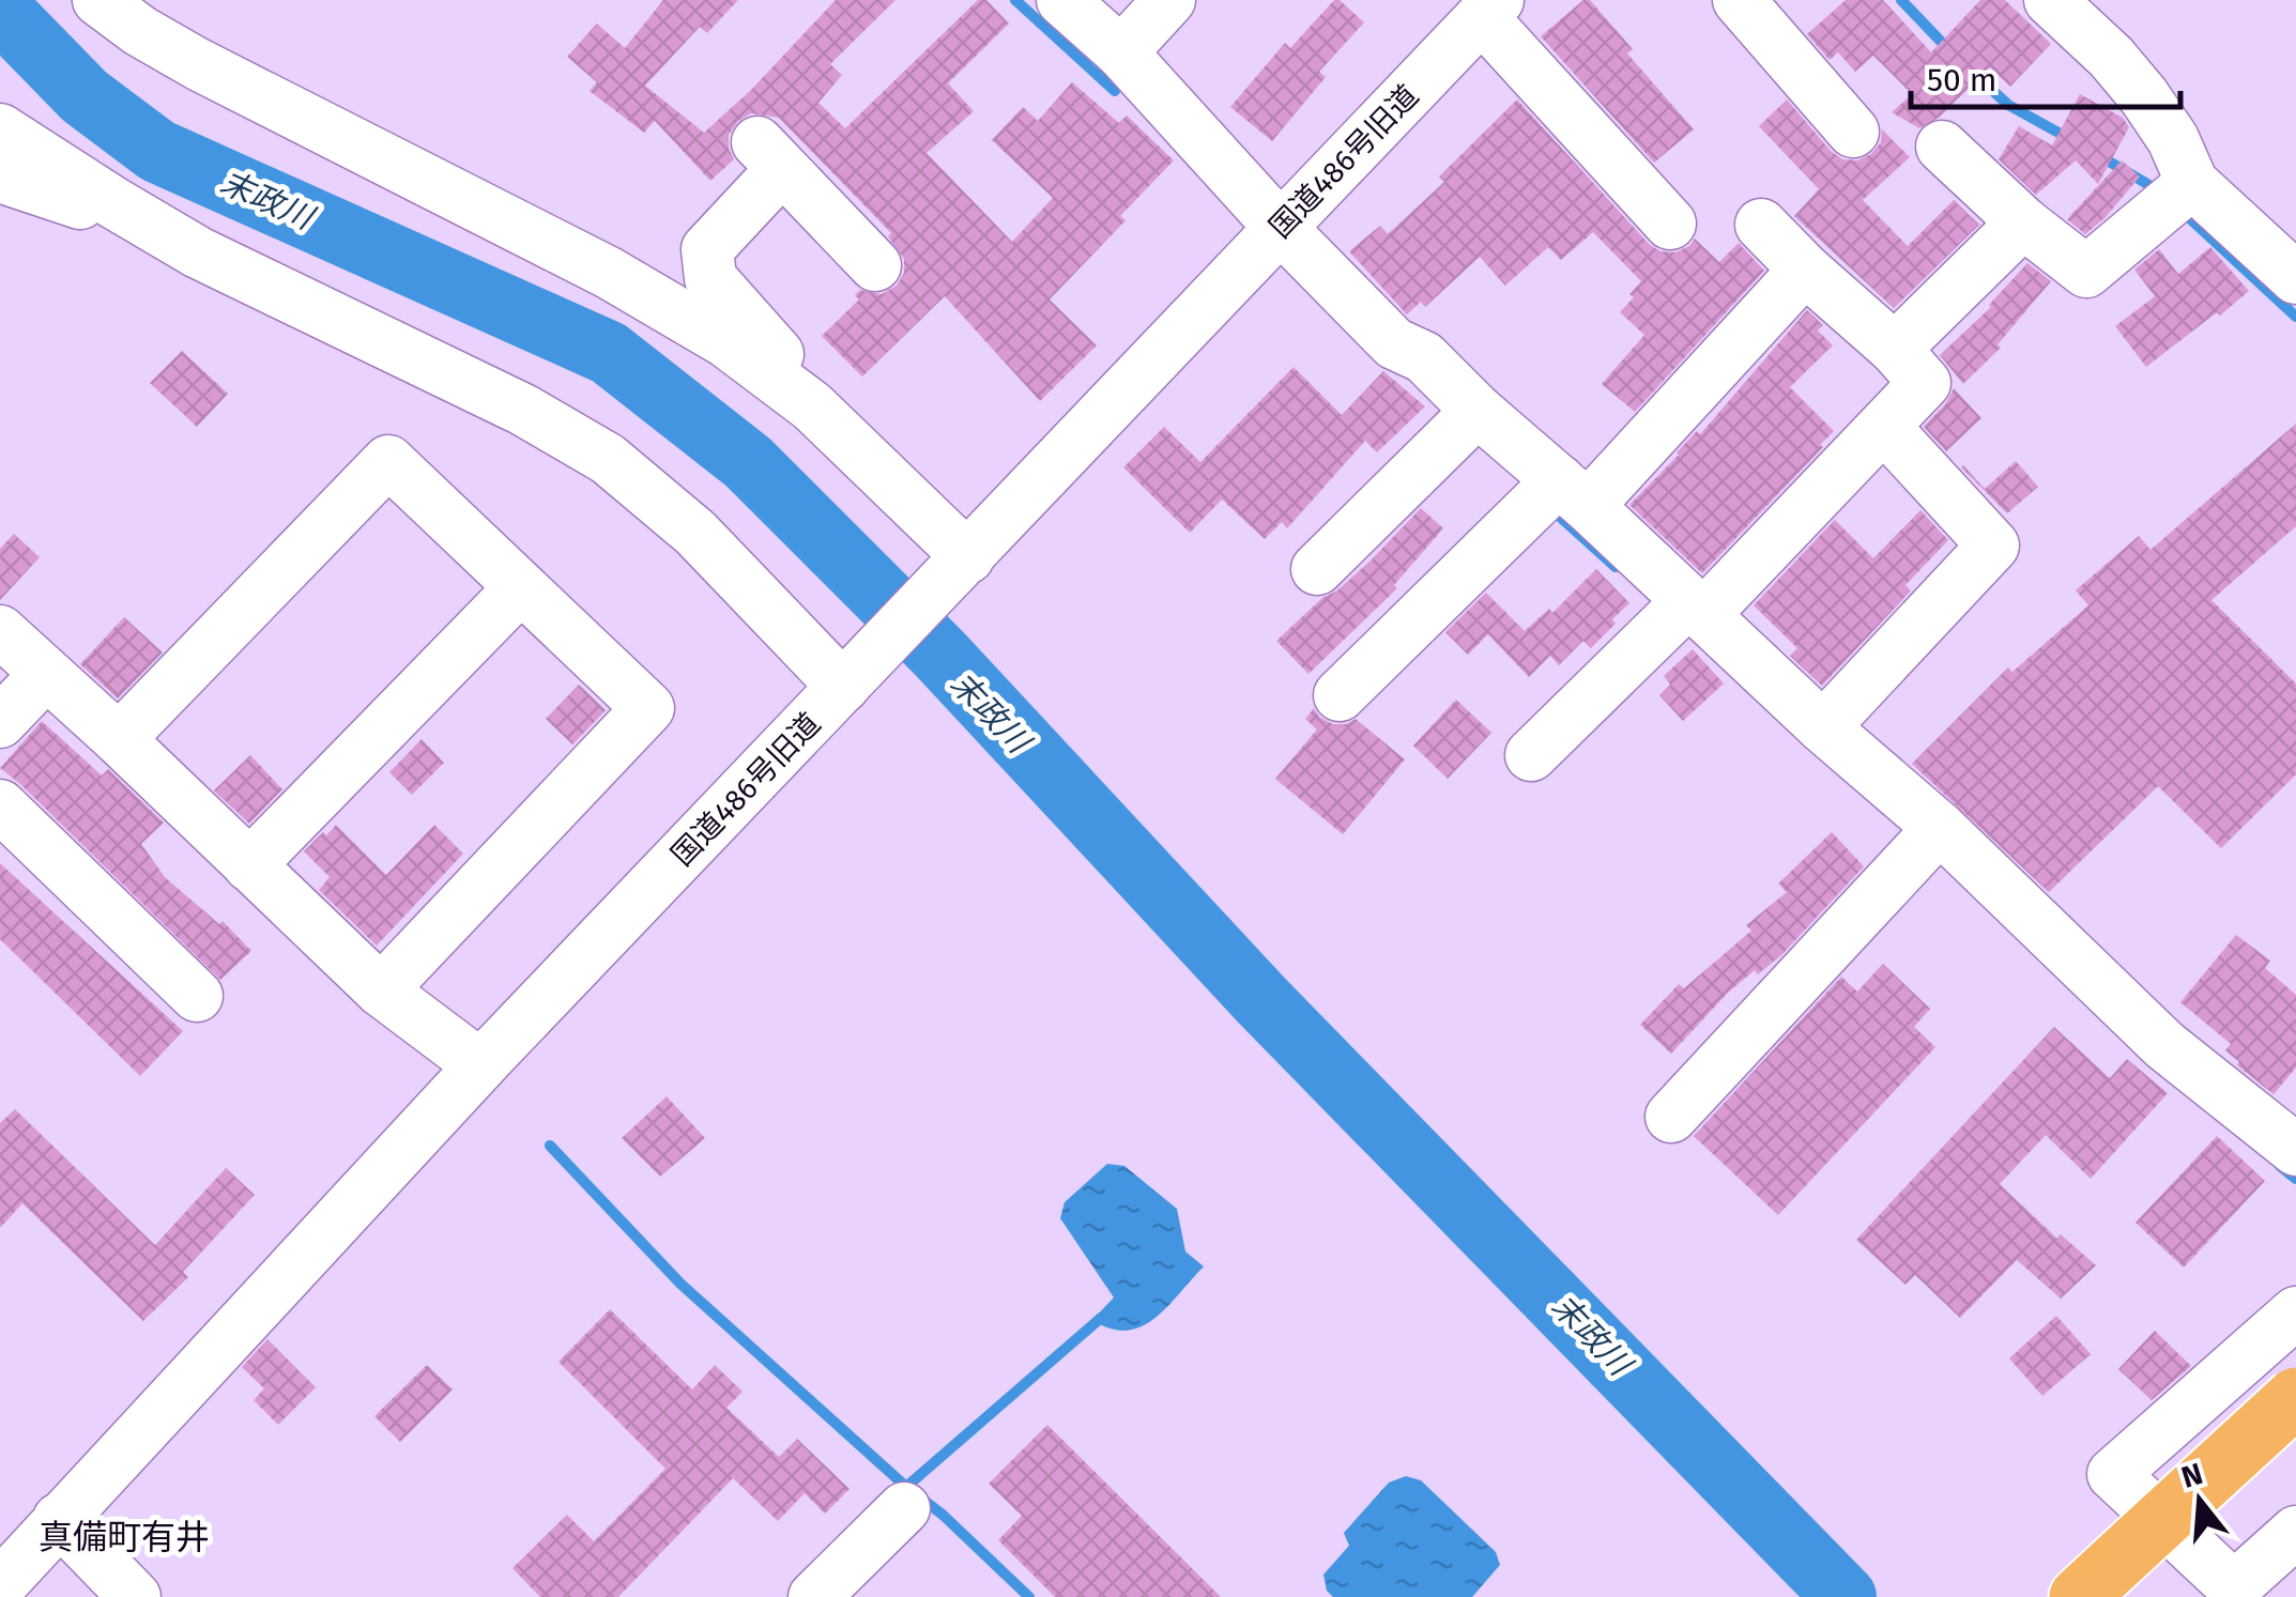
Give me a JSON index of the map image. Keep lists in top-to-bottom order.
{
  "streets": {
    "street": ["国道486号旧道"]
  },
  "districts": ["真備町有井"],
  "water": ["末政川"],
  "scale_bar": "50 m",
  "north": "top"
}
